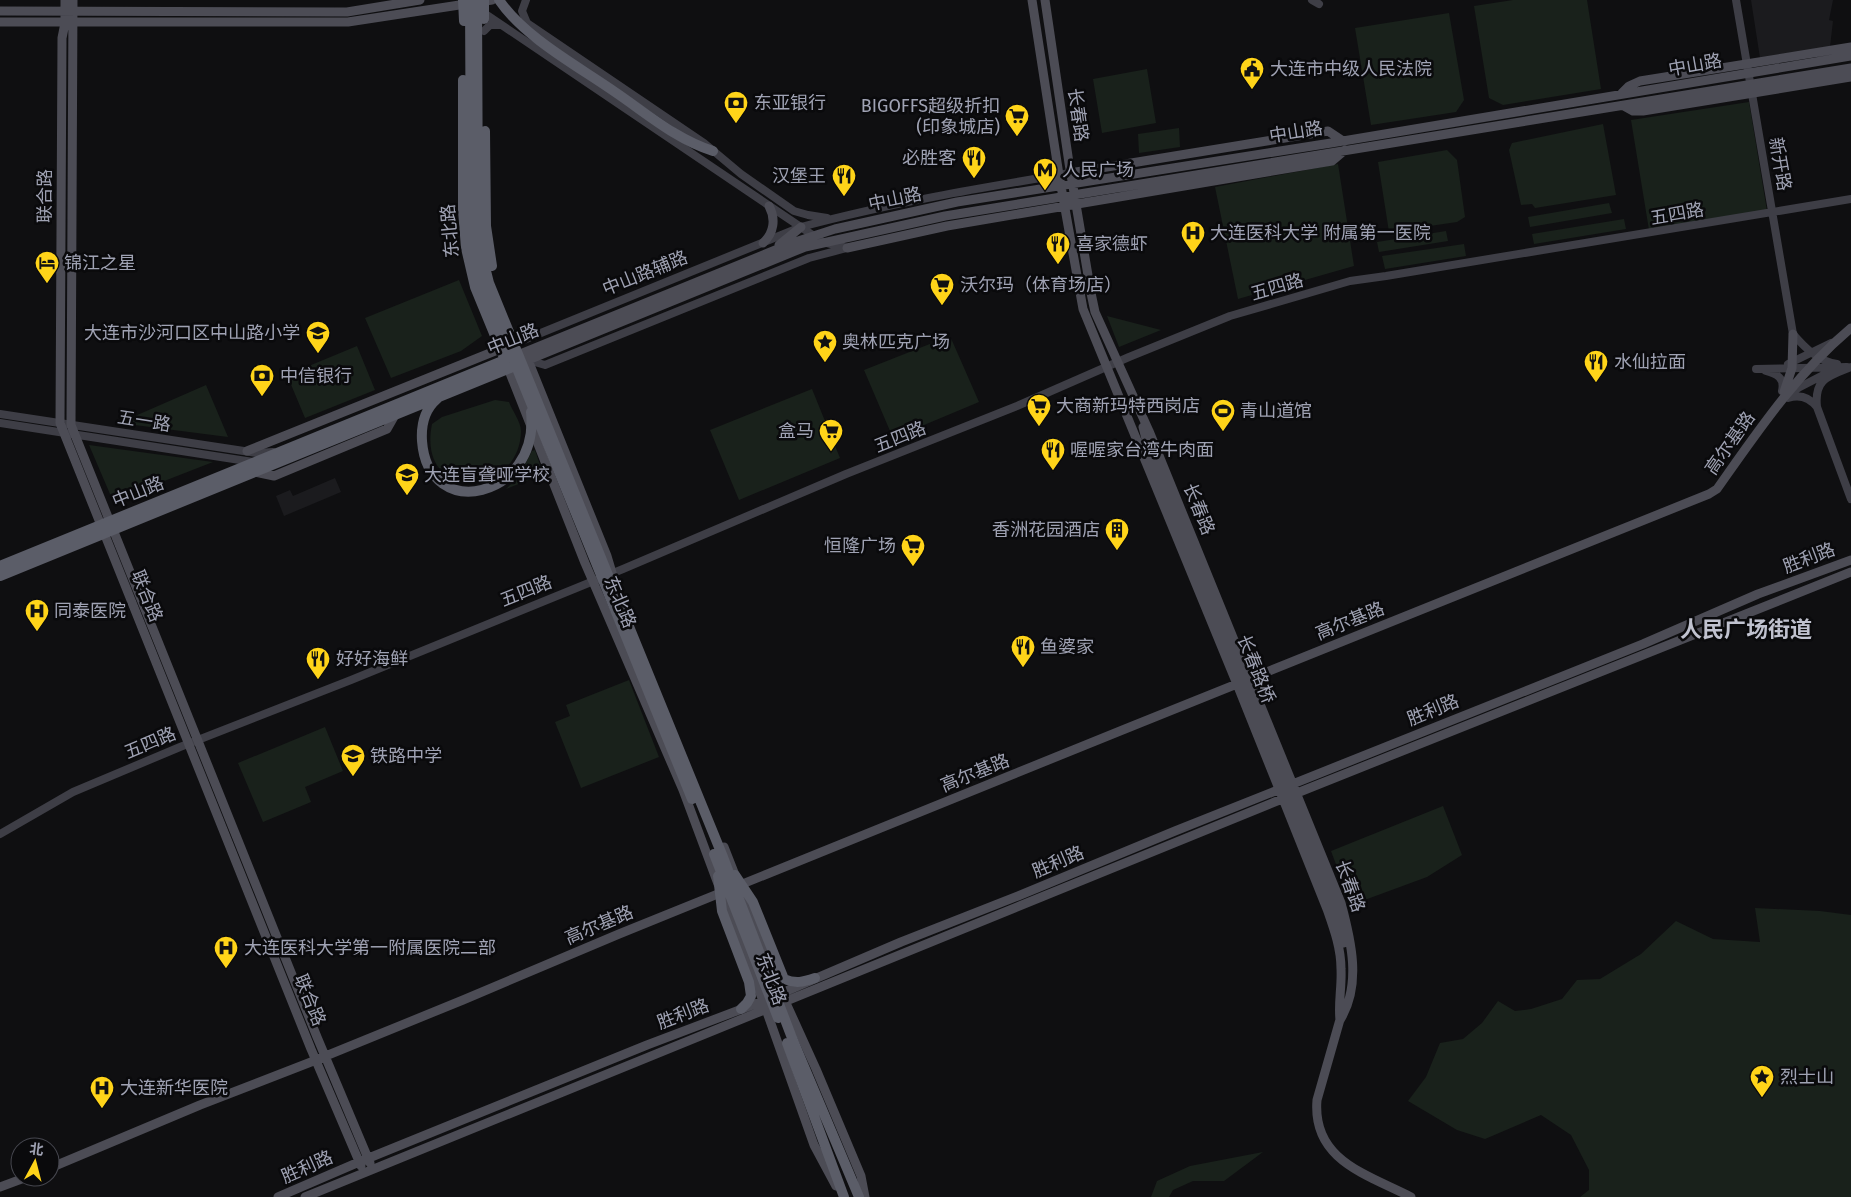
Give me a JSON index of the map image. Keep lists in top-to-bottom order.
{
  "streets": {
    "highway": ["中山路", "东北路"],
    "main road": [
      "长春路",
      "新开路",
      "联合路",
      "五四路",
      "中山路辅路",
      "五一路",
      "高尔基路",
      "胜利路",
      "长春路桥"
    ]
  },
  "crossings": [
    ["中山路", "长春路"],
    ["中山路", "新开路"],
    ["中山路", "联合路"],
    ["中山路", "东北路"],
    ["中山路", "五一路"],
    ["长春路", "五四路"],
    ["长春路", "中山路辅路"],
    ["长春路", "高尔基路"],
    ["长春路", "胜利路"],
    ["长春路", "长春路桥"],
    ["新开路", "五四路"],
    ["联合路", "五四路"],
    ["联合路", "五一路"],
    ["联合路", "高尔基路"],
    ["联合路", "胜利路"],
    ["五四路", "东北路"],
    ["东北路", "中山路辅路"],
    ["东北路", "高尔基路"],
    ["东北路", "胜利路"],
    ["中山路辅路", "五一路"]
  ],
  "districts": ["人民广场街道"],
  "places": {
    "public building": ["大连市中级人民法院"],
    "bank": ["东亚银行", "中信银行"],
    "supermarket": [
      "BIGOFFS超级折扣 (印象城店)",
      "沃尔玛（体育场店）",
      "大商新玛特西岗店",
      "盒马",
      "恒隆广场"
    ],
    "restaurant": [
      "必胜客",
      "汉堡王",
      "喜家德虾",
      "水仙拉面",
      "喔喔家台湾牛肉面",
      "鱼婆家",
      "好好海鲜"
    ],
    "metro station": ["人民广场"],
    "hospital": [
      "大连医科大学 附属第一医院",
      "同泰医院",
      "大连医科大学第一附属医院二部",
      "大连新华医院"
    ],
    "hotel": ["锦江之星"],
    "school or university": ["大连市沙河口区中山路小学", "大连盲聋哑学校", "铁路中学"],
    "place": ["奥林匹克广场", "烈士山"],
    "sports": ["青山道馆"],
    "building": ["香洲花园酒店"]
  },
  "north": "top"
}
